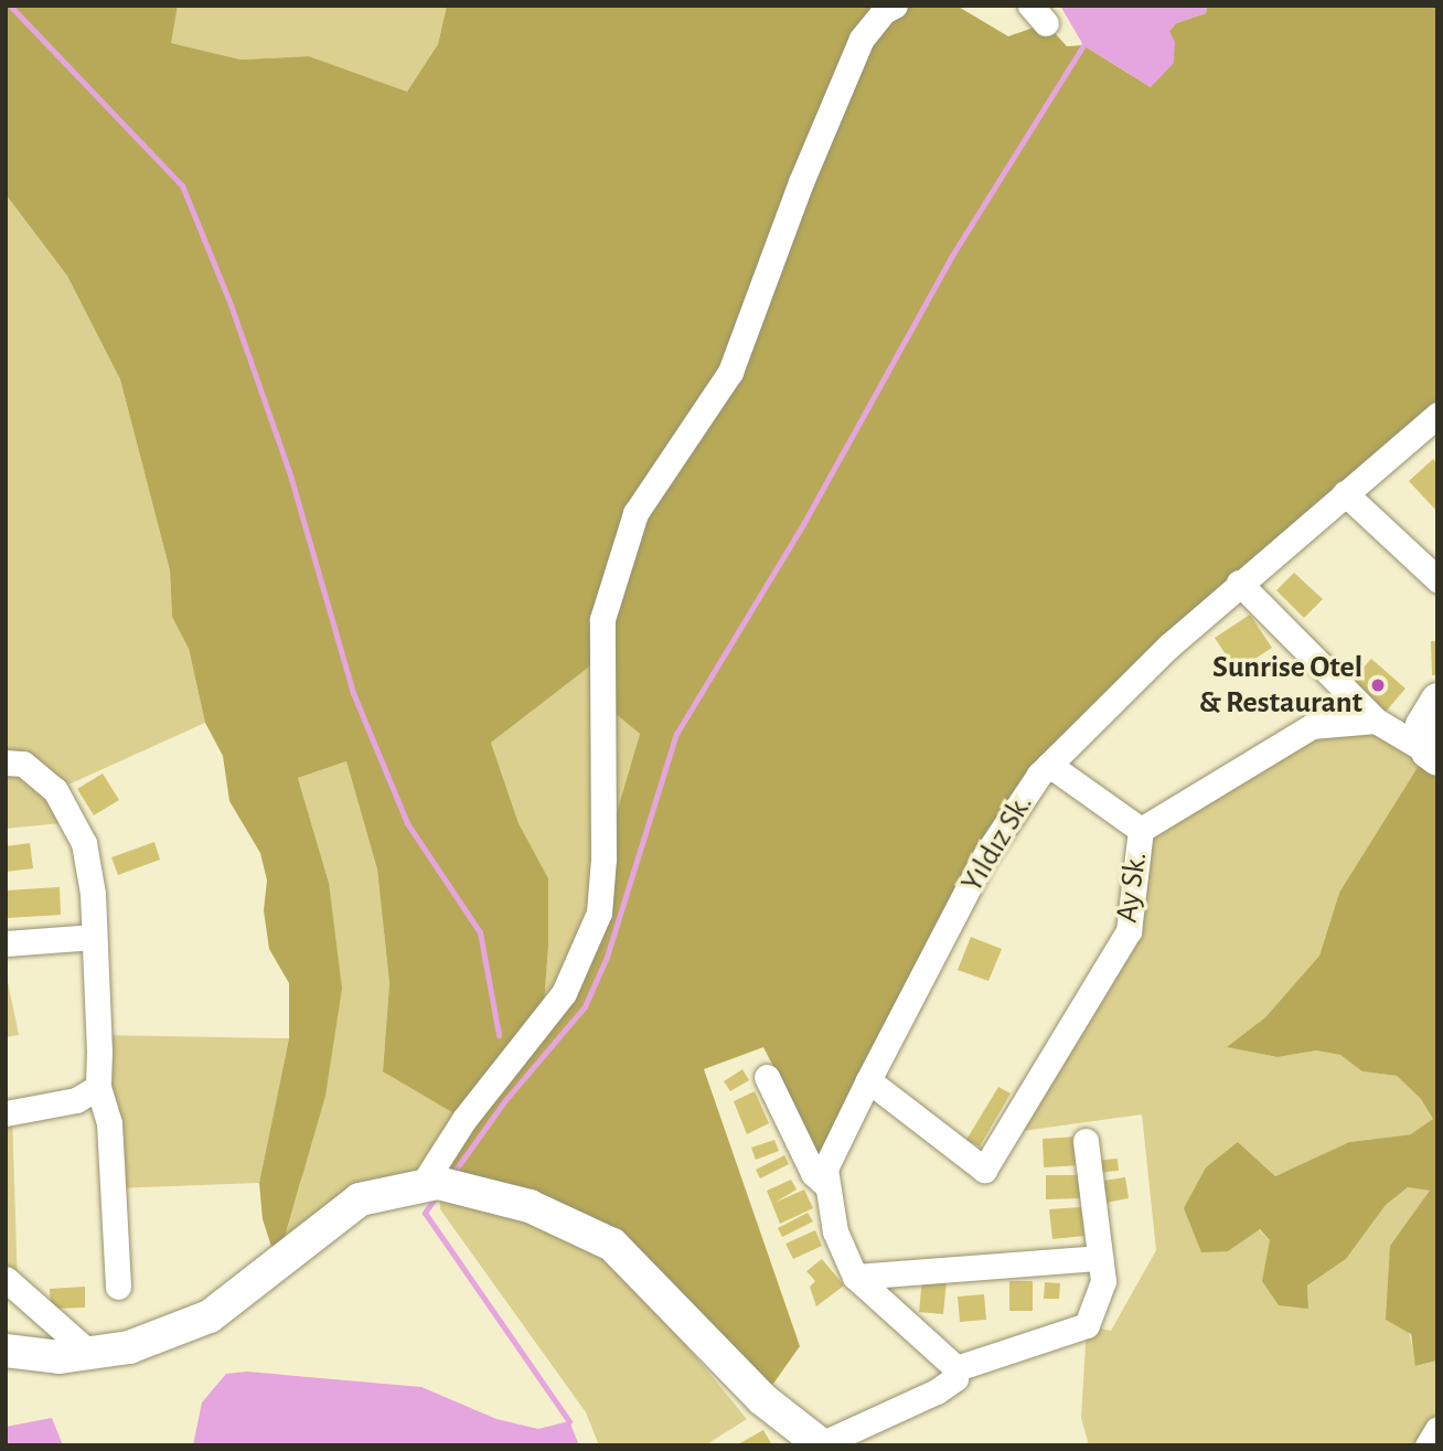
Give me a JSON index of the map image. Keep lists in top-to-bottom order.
{
  "streets": {
    "street": ["Yıldız Sk.", "Ay Sk."]
  },
  "crossings": [
    ["Yıldız Sk.", "Ay Sk."]
  ],
  "places": ["Sunrise Otel & Restaurant"]
}
